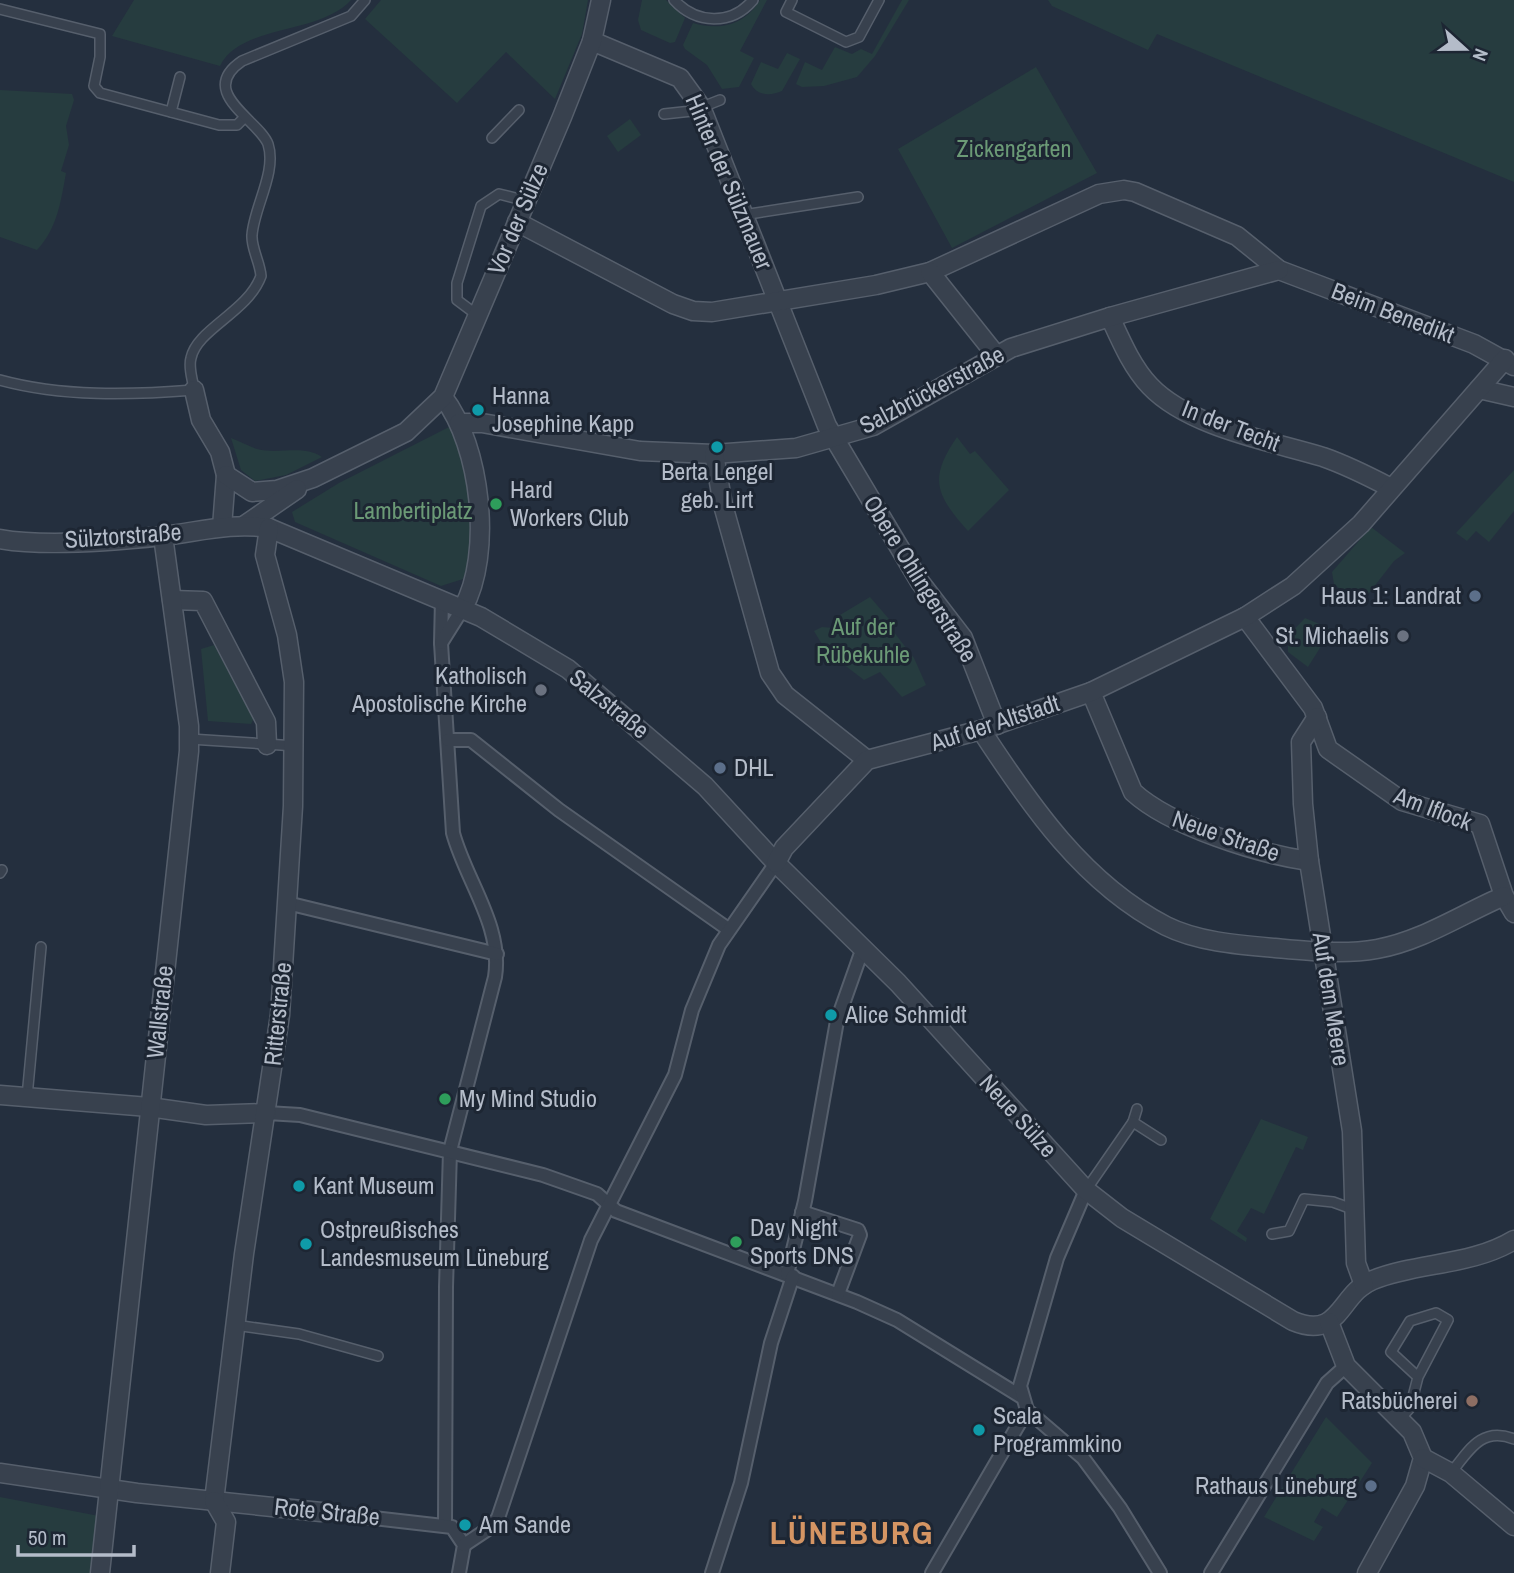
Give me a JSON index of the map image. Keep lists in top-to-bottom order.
{
  "streets": {
    "street": [
      "Hinter der Sülzmauer",
      "Vor der Sülze",
      "Beim Benedikt",
      "Salzbrückerstraße",
      "In der Techt",
      "Sülztorstraße",
      "Obere Ohlingerstraße",
      "Salzstraße",
      "Auf der Altstadt",
      "Am Iflock",
      "Neue Straße",
      "Auf dem Meere",
      "Wallstraße",
      "Ritterstraße",
      "Neue Sülze",
      "Rote Straße"
    ]
  },
  "crossings": [
    ["Hinter der Sülzmauer", "Vor der Sülze"],
    ["Hinter der Sülzmauer", "Beim Benedikt"],
    ["Hinter der Sülzmauer", "Obere Ohlingerstraße"],
    ["Beim Benedikt", "Auf der Altstadt"],
    ["Salzbrückerstraße", "In der Techt"],
    ["Salzbrückerstraße", "Obere Ohlingerstraße"],
    ["In der Techt", "Auf der Altstadt"],
    ["Sülztorstraße", "Salzstraße"],
    ["Sülztorstraße", "Wallstraße"],
    ["Sülztorstraße", "Ritterstraße"],
    ["Obere Ohlingerstraße", "Auf der Altstadt"],
    ["Obere Ohlingerstraße", "Am Iflock"],
    ["Obere Ohlingerstraße", "Auf dem Meere"],
    ["Salzstraße", "Ritterstraße"],
    ["Salzstraße", "Neue Sülze"],
    ["Auf der Altstadt", "Neue Straße"],
    ["Am Iflock", "Auf dem Meere"],
    ["Neue Straße", "Auf dem Meere"],
    ["Wallstraße", "Rote Straße"],
    ["Ritterstraße", "Rote Straße"]
  ],
  "districts": ["LÜNEBURG"],
  "parks": ["Zickengarten", "Lambertiplatz", "Auf der Rübekuhle"],
  "places": [
    "Hanna Josephine Kapp",
    "Berta Lengel geb. Lirt",
    "Hard Workers Club",
    "Haus 1: Landrat",
    "St. Michaelis",
    "Katholisch Apostolische Kirche",
    "DHL",
    "Alice Schmidt",
    "My Mind Studio",
    "Kant Museum",
    "Day Night Sports DNS",
    "Ostpreußisches Landesmuseum Lüneburg",
    "Ratsbücherei",
    "Scala Programmkino",
    "Rathaus Lüneburg",
    "Am Sande"
  ],
  "scale_bar": "50 m",
  "north": "right"
}
